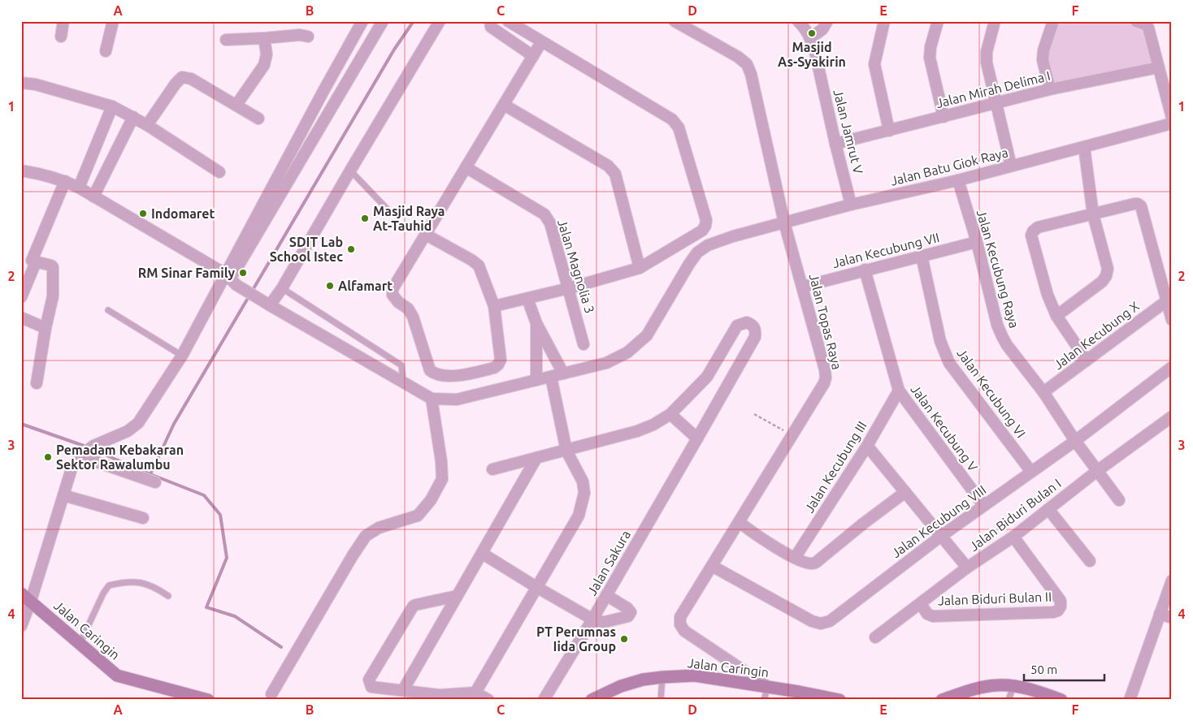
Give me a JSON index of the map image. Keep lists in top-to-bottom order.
{
  "streets": {
    "main road": ["Jalan Caringin"],
    "street": [
      "Jalan Mirah Delima I",
      "Jalan Jamrut V",
      "Jalan Batu Giok Raya",
      "Jalan Kecubung VII",
      "Jalan Magnolia 3",
      "Jalan Kecubung Raya",
      "Jalan Topas Raya",
      "Jalan Kecubung X",
      "Jalan Kecubung VI",
      "Jalan Kecubung V",
      "Jalan Kecubung III",
      "Jalan Biduri Bulan I",
      "Jalan Kecubung VIII",
      "Jalan Sakura",
      "Jalan Biduri Bulan II"
    ]
  },
  "crossings": [
    ["Jalan Mirah Delima I", "Jalan Jamrut V"],
    ["Jalan Jamrut V", "Jalan Batu Giok Raya"],
    ["Jalan Batu Giok Raya", "Jalan Kecubung Raya"],
    ["Jalan Batu Giok Raya", "Jalan Topas Raya"],
    ["Jalan Kecubung VII", "Jalan Kecubung Raya"],
    ["Jalan Kecubung VII", "Jalan Topas Raya"],
    ["Jalan Kecubung VII", "Jalan Kecubung VI"],
    ["Jalan Kecubung VII", "Jalan Kecubung V"],
    ["Jalan Kecubung Raya", "Jalan Kecubung X"],
    ["Jalan Kecubung Raya", "Jalan Biduri Bulan I"],
    ["Jalan Kecubung Raya", "Jalan Kecubung VIII"],
    ["Jalan Topas Raya", "Jalan Kecubung VIII"],
    ["Jalan Topas Raya", "Jalan Caringin"],
    ["Jalan Kecubung VI", "Jalan Kecubung VIII"],
    ["Jalan Kecubung V", "Jalan Kecubung III"],
    ["Jalan Kecubung V", "Jalan Kecubung VIII"],
    ["Jalan Biduri Bulan I", "Jalan Biduri Bulan II"]
  ],
  "places": [
    "Masjid As-Syakirin",
    "Indomaret",
    "Masjid Raya At-Tauhid",
    "SDIT Lab School Istec",
    "RM Sinar Family",
    "Alfamart",
    "Pemadam Kebakaran Sektor Rawalumbu",
    "PT Perumnas Iida Group"
  ],
  "scale_bar": "50 m",
  "grid": {
    "columns": [
      "A",
      "B",
      "C",
      "D",
      "E",
      "F"
    ],
    "rows": [
      "1",
      "2",
      "3",
      "4"
    ]
  }
}
